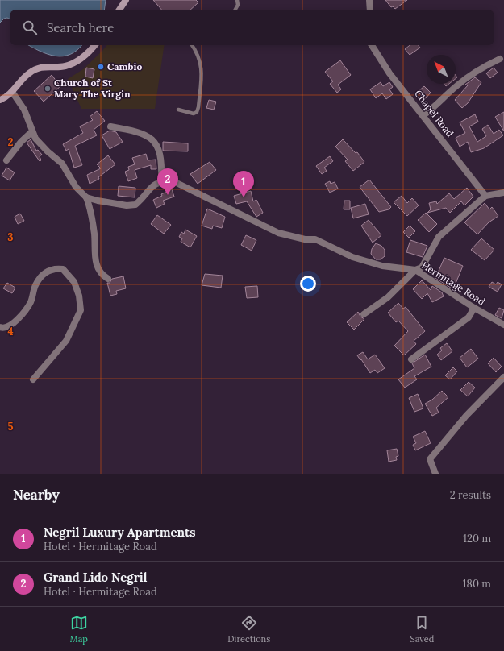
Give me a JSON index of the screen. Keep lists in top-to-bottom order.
{
  "streets": {
    "street": ["Chapel Road", "Hermitage Road"]
  },
  "places": ["Cambio", "Church of St Mary The Virgin"],
  "north": "top left",
  "page": {
    "search": "Search here",
    "pins": ["2", "1"],
    "heading": ["Nearby", "2 results"],
    "list": [
      {
        "mark": "1",
        "name": "Negril Luxury Apartments",
        "note": "Hotel · Hermitage Road",
        "value": "120 m"
      },
      {
        "mark": "2",
        "name": "Grand Lido Negril",
        "note": "Hotel · Hermitage Road",
        "value": "180 m"
      }
    ],
    "nav": ["Map", "Directions", "Saved"]
  },
  "grid": {
    "rows": [
      "2",
      "3",
      "4",
      "5"
    ]
  }
}
